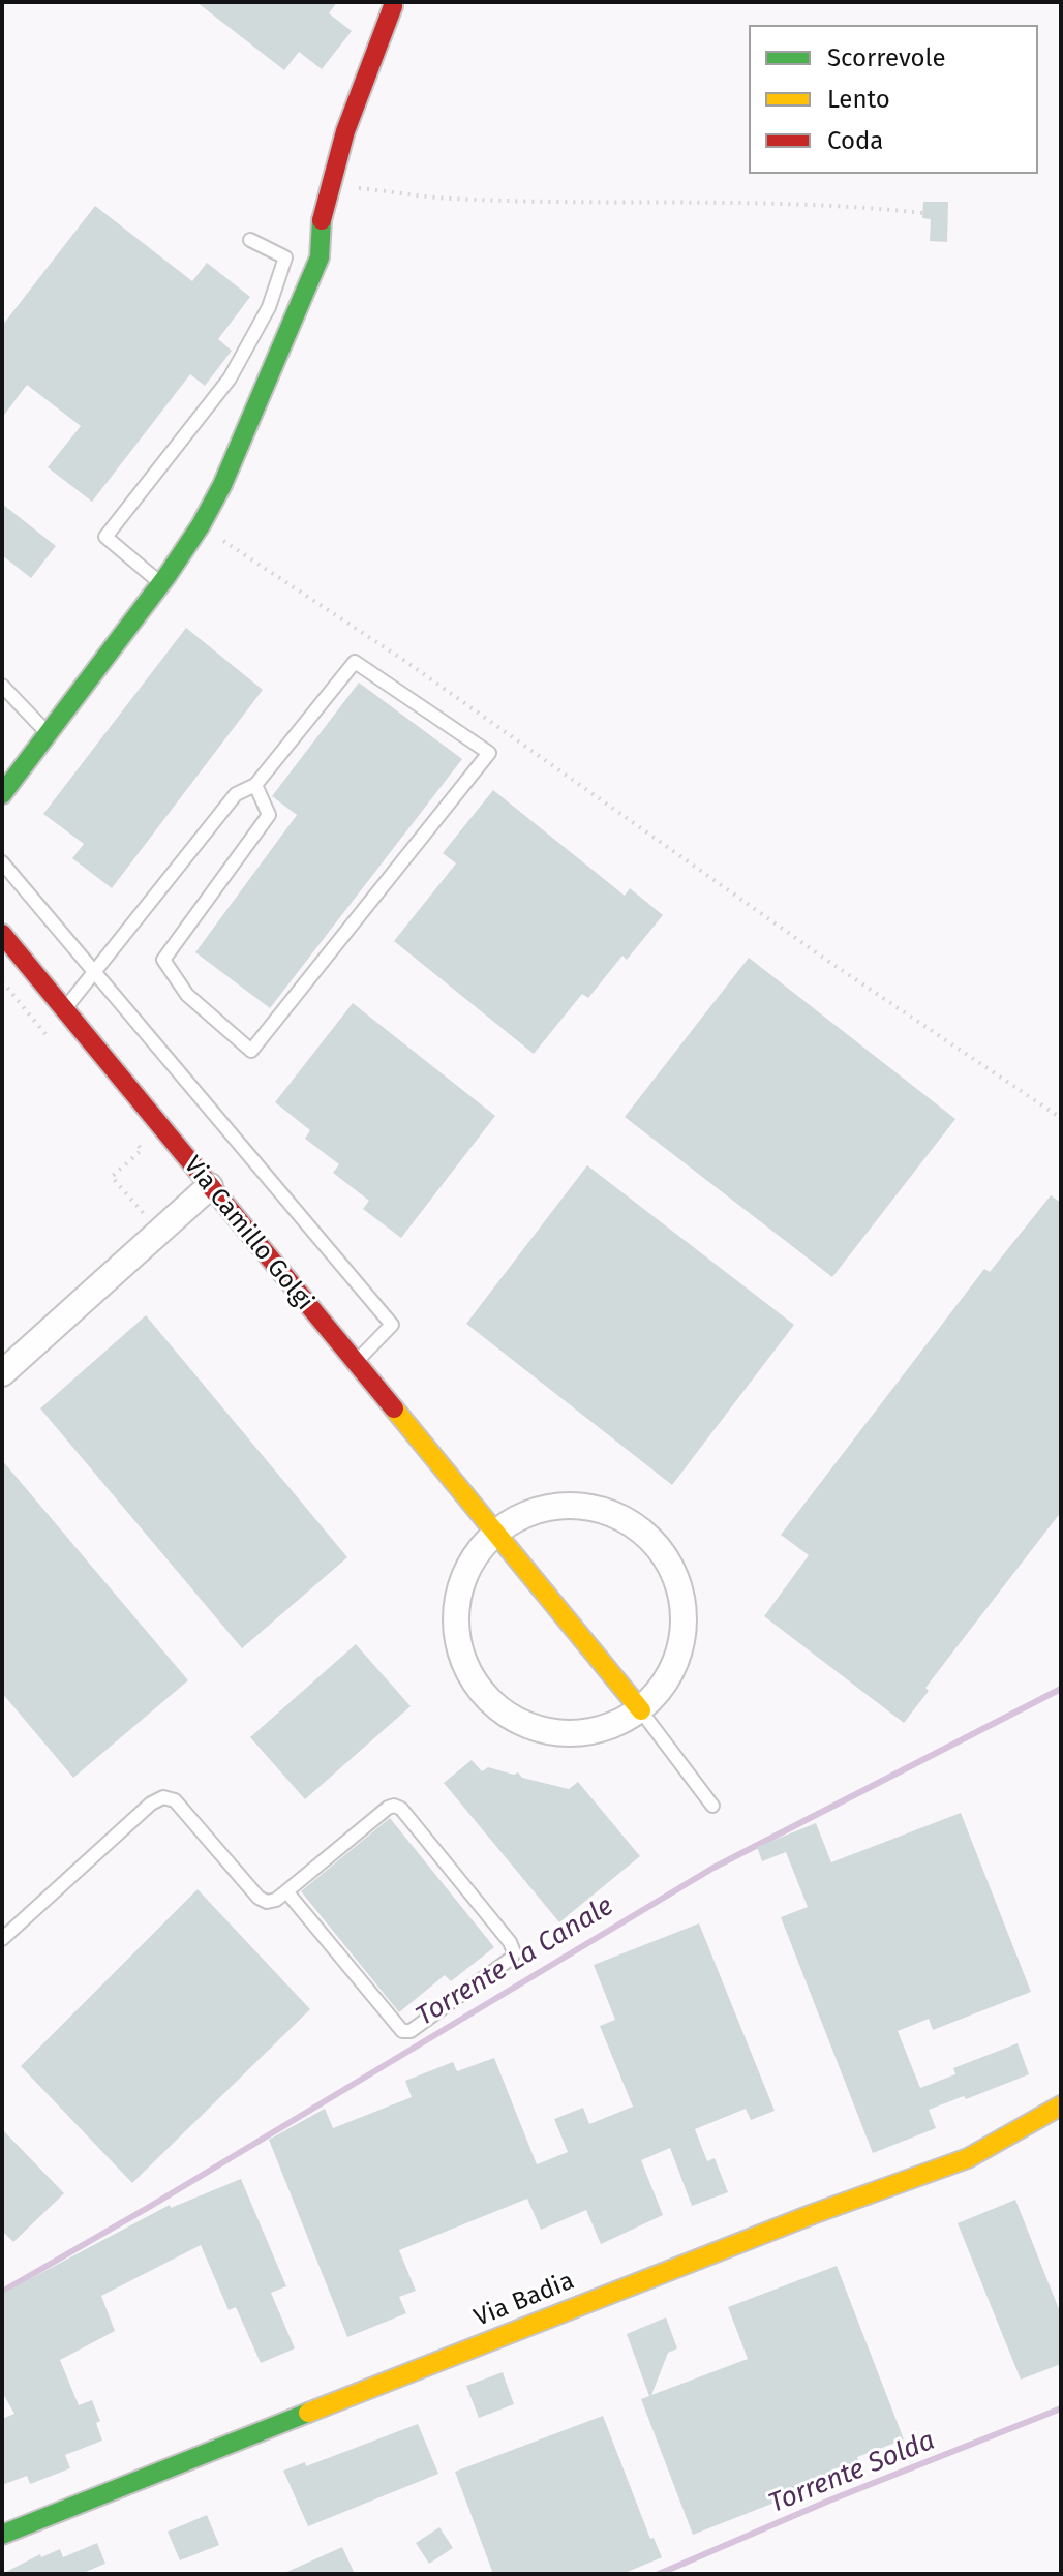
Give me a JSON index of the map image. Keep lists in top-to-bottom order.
{
  "streets": {
    "street": ["Via Camillo Golgi", "Via Badia"]
  },
  "water": ["Torrente La Canale", "Torrente Solda"],
  "legend": ["Scorrevole", "Lento", "Coda"]
}
